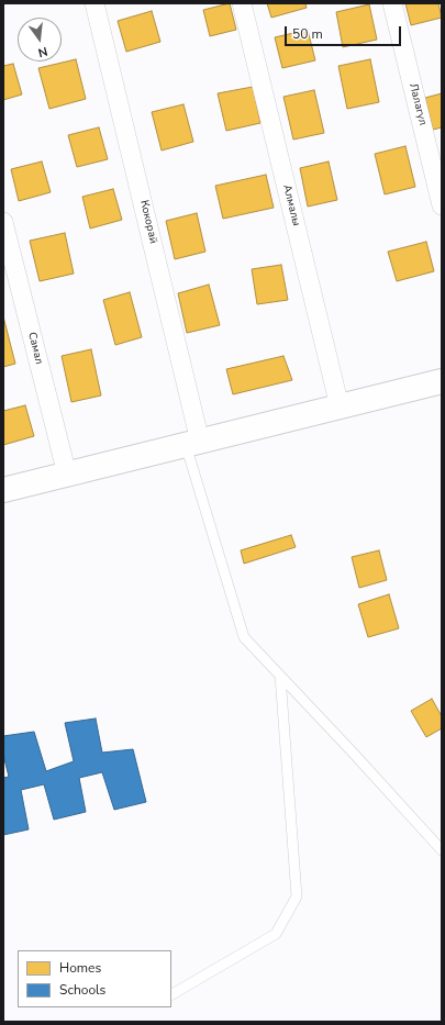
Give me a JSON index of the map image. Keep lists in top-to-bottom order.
{
  "streets": {
    "street": [
      "Лалагул",
      "Алмалы",
      "Кокорай",
      "Самал"
    ]
  },
  "legend": ["Homes", "Schools"],
  "scale_bar": "50 m",
  "north": "bottom"
}
